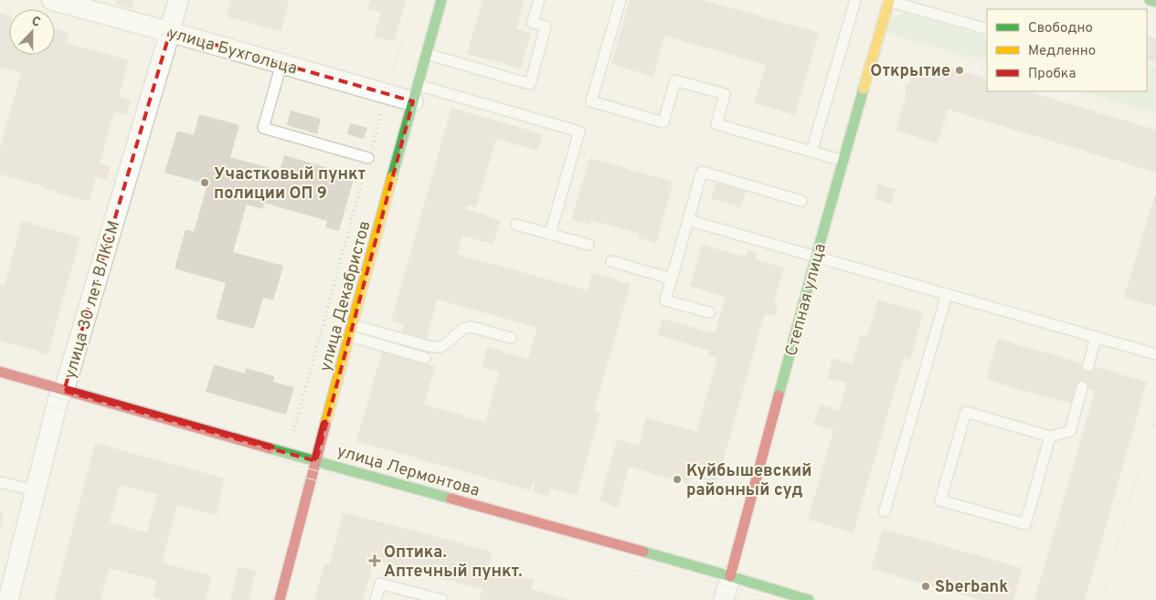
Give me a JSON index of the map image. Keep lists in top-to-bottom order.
{
  "streets": {
    "street": [
      "улица Бухгольца",
      "улица Декабристов",
      "улица 30 лет ВЛКСМ",
      "Степная улица",
      "улица Лермонтова"
    ]
  },
  "crossings": [
    ["улица Бухгольца", "улица Декабристов"],
    ["улица Бухгольца", "улица 30 лет ВЛКСМ"],
    ["улица Декабристов", "улица Лермонтова"],
    ["улица 30 лет ВЛКСМ", "улица Лермонтова"],
    ["Степная улица", "улица Лермонтова"]
  ],
  "places": {
    "other": [
      "Открытие",
      "Участковый пункт полиции ОП 9",
      "Куйбышевский районный суд",
      "Sberbank"
    ],
    "health": ["Оптика. Аптечный пункт."]
  },
  "legend": ["Свободно", "Медленно", "Пробка"],
  "north": "top"
}
